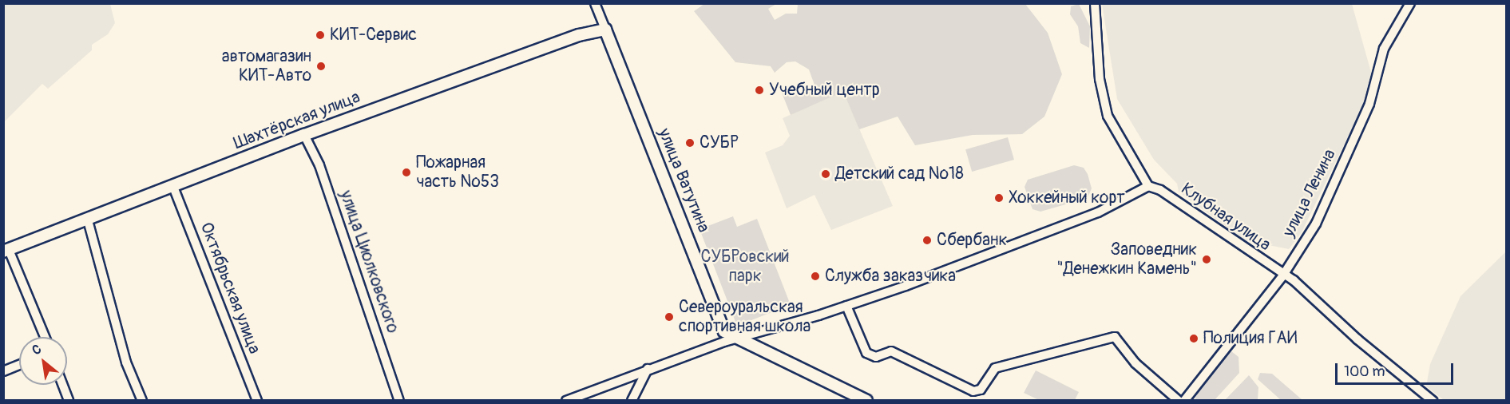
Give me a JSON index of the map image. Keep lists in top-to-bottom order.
{
  "streets": {
    "main road": ["Шахтёрская улица", "улица Ватутина"],
    "street": [
      "улица Ленина",
      "Клубная улица",
      "улица Циолковского",
      "Октябрьская улица"
    ]
  },
  "crossings": [
    ["Шахтёрская улица", "улица Ватутина"],
    ["Шахтёрская улица", "улица Циолковского"],
    ["Шахтёрская улица", "Октябрьская улица"],
    ["улица Ленина", "Клубная улица"]
  ],
  "parks": ["СУБРовский парк"],
  "places": [
    "КИТ-Сервис",
    "автомагазин КИТ-Авто",
    "Учебный центр",
    "СУБР",
    "Пожарная часть №53",
    "Детский сад №18",
    "Хоккейный корт",
    "Сбербанк",
    "Заповедник \"Денежкин Камень\"",
    "Служба заказчика",
    "Североуральская спортивная школа",
    "Полиция ГАИ"
  ],
  "scale_bar": "100 m",
  "north": "top left"
}
